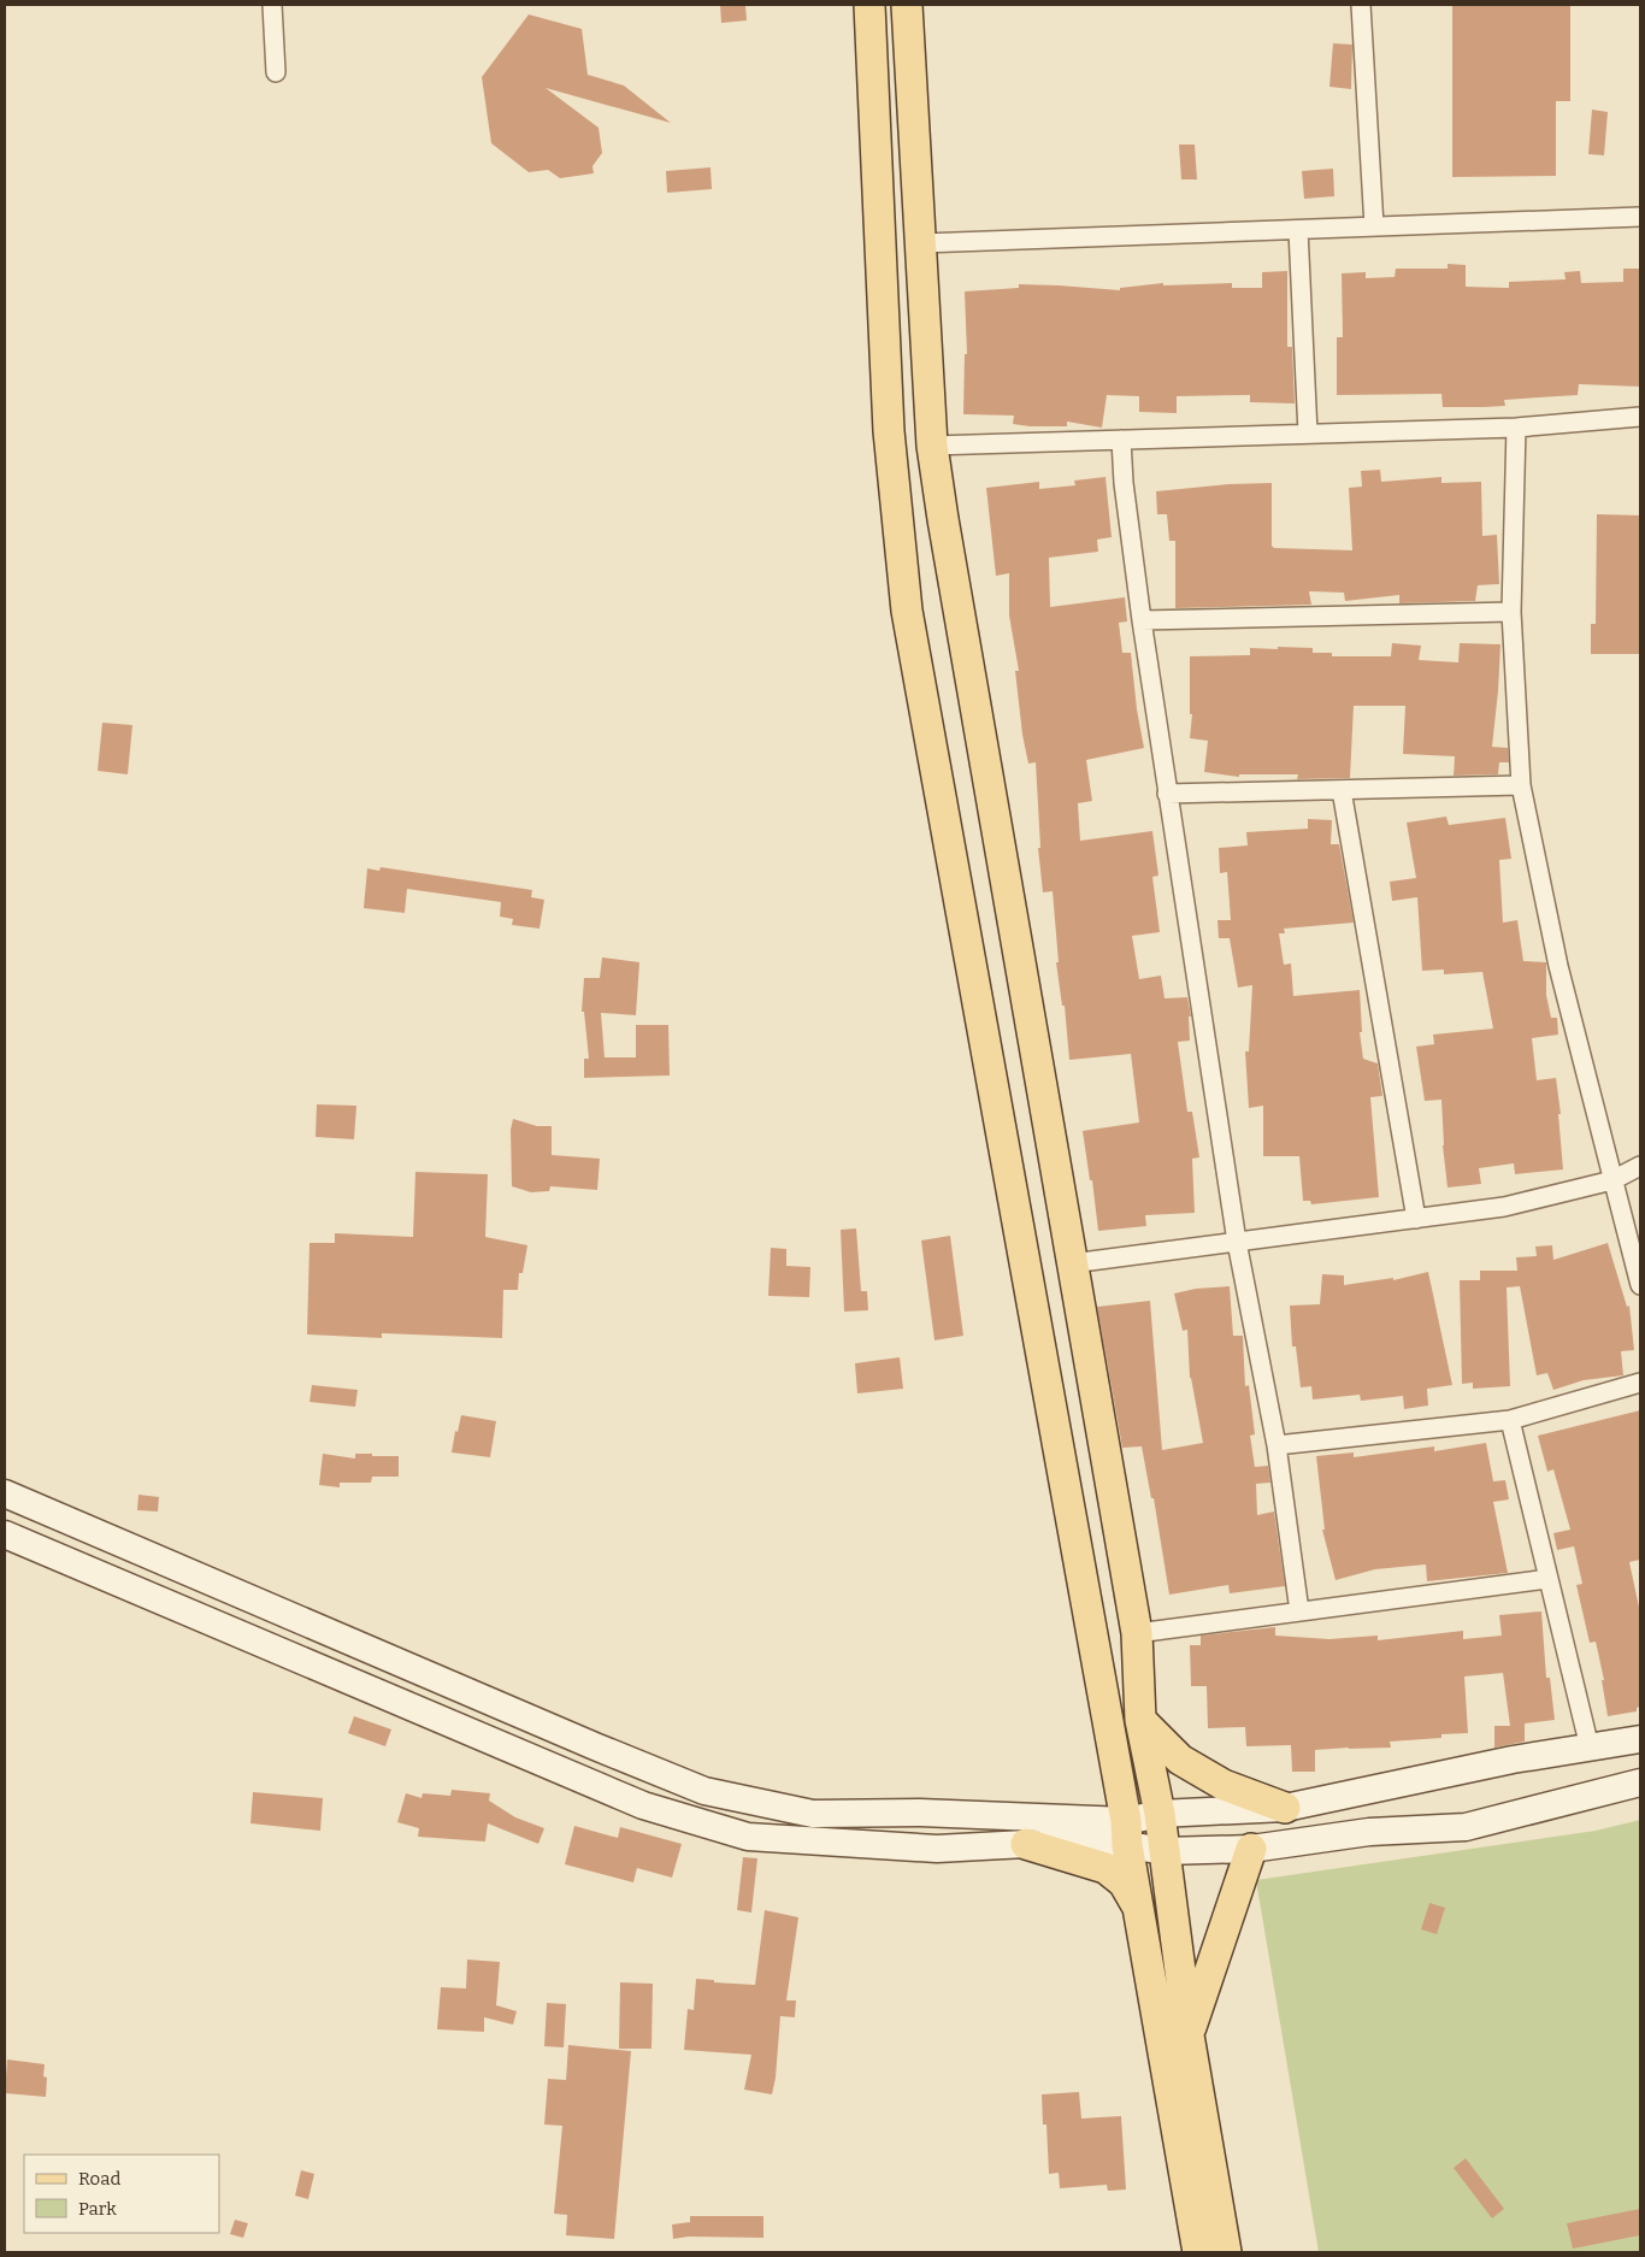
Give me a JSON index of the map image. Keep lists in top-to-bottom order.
{
  "legend": ["Road", "Park"]
}
